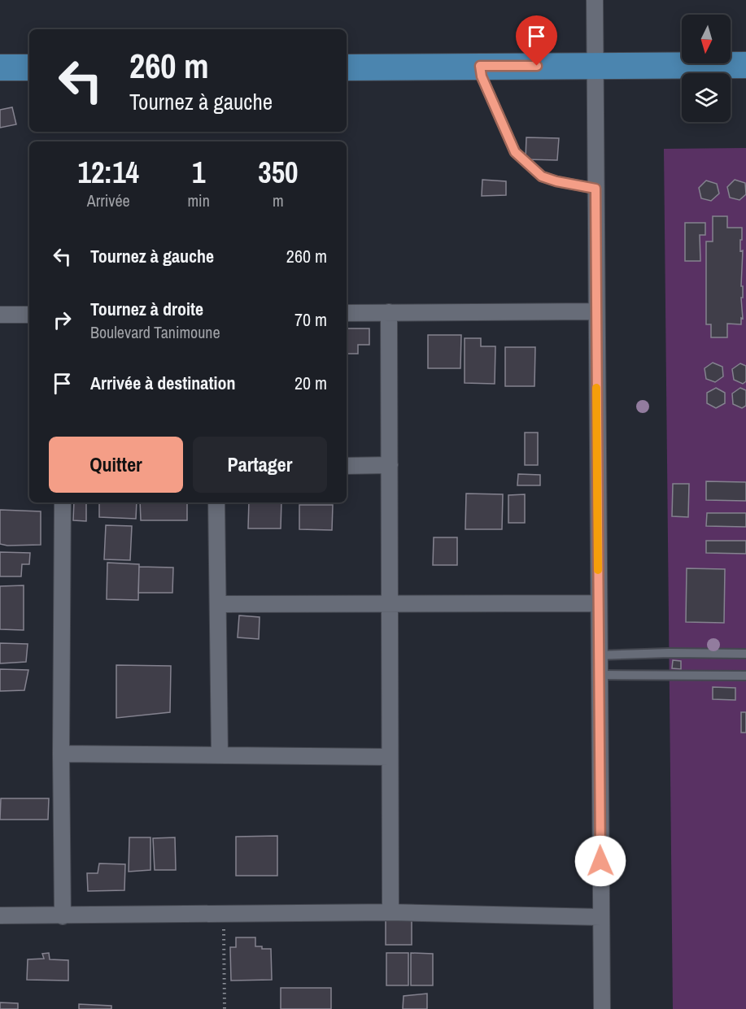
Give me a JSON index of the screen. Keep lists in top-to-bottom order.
{
  "north": "bottom",
  "page": {
    "turn": ["260 m", "Tournez à gauche"],
    "eta": [
      "12:14",
      "Arrivée",
      "1",
      "min",
      "350",
      "m"
    ],
    "list": [
      {
        "name": "Tournez à gauche",
        "value": "260 m"
      },
      {
        "name": "Tournez à droite",
        "note": "Boulevard Tanimoune",
        "value": "70 m"
      },
      {
        "name": "Arrivée à destination",
        "value": "20 m"
      }
    ],
    "buttons": ["Quitter", "Partager"]
  }
}
